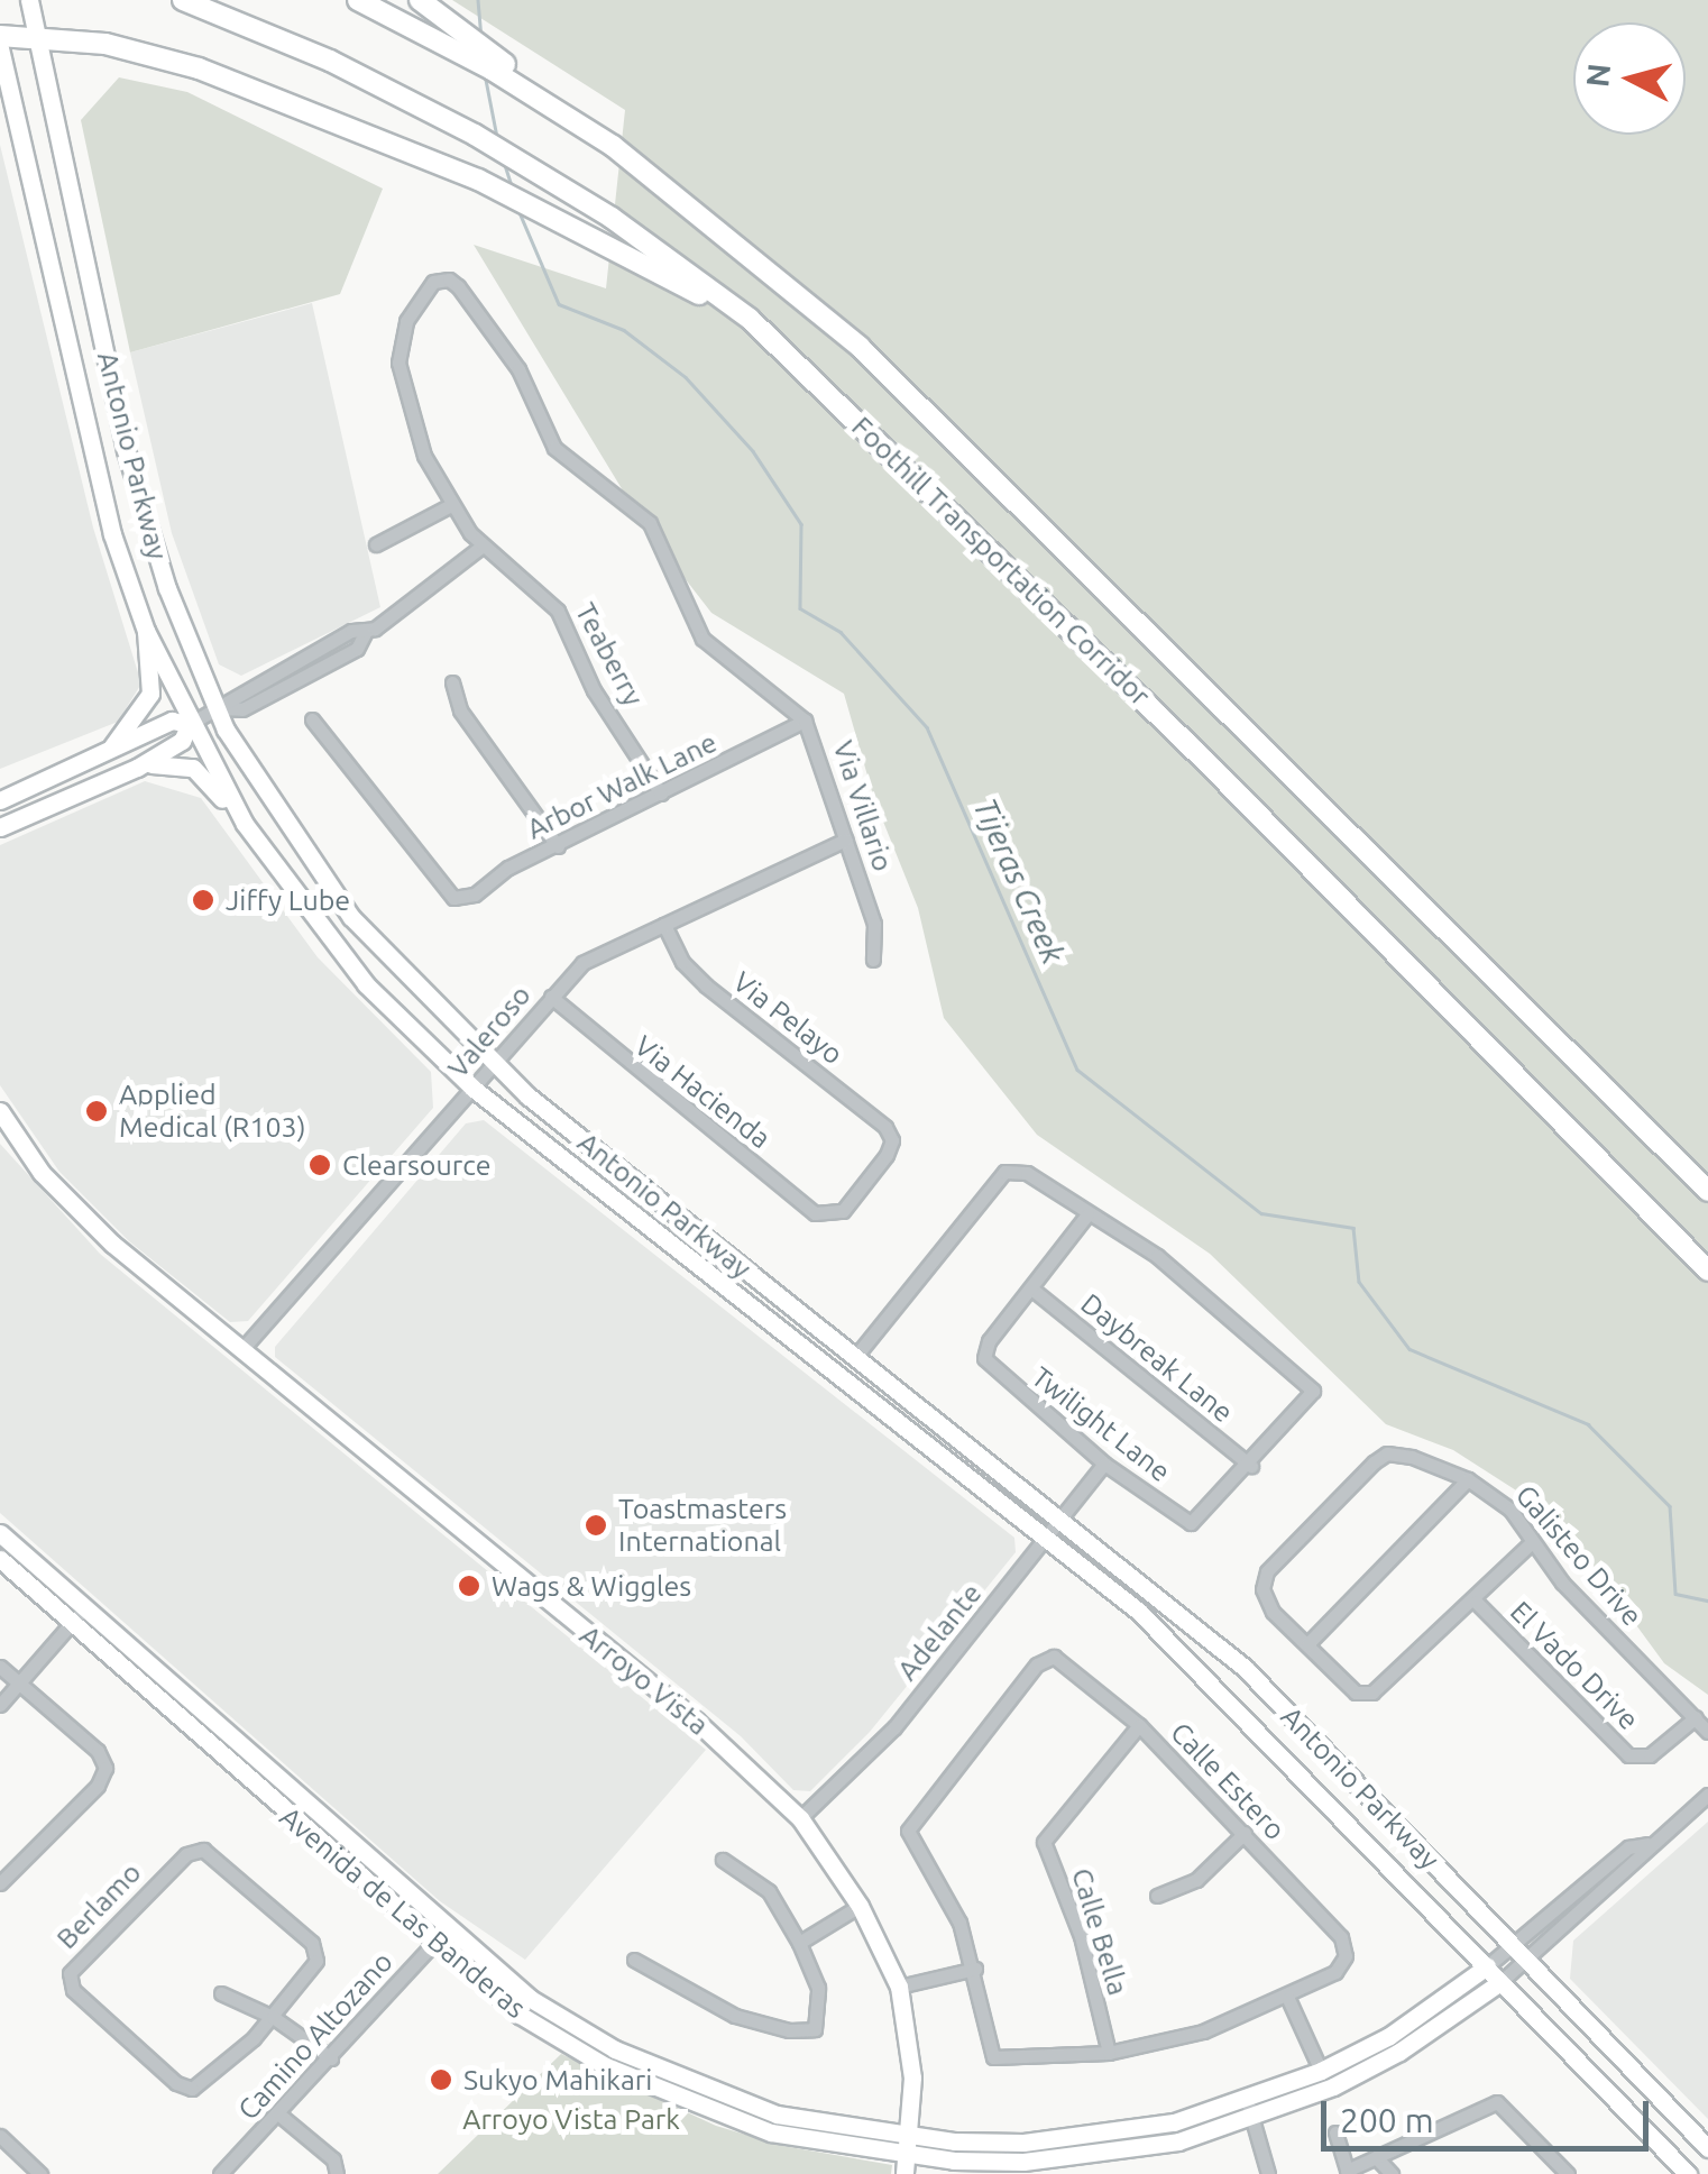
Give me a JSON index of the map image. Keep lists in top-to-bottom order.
{
  "streets": {
    "highway": ["Foothill Transportation Corridor"],
    "main road": ["Antonio Parkway", "Arroyo Vista", "Avenida de Las Banderas"],
    "street": [
      "Teaberry",
      "Arbor Walk Lane",
      "Via Villario",
      "Via Pelayo",
      "Valeroso",
      "Via Hacienda",
      "Daybreak Lane",
      "Twilight Lane",
      "Galisteo Drive",
      "Adelante",
      "El Vado Drive",
      "Calle Estero",
      "Berlamo",
      "Calle Bella",
      "Camino Altozano"
    ]
  },
  "crossings": [
    ["Antonio Parkway", "Valeroso"],
    ["Antonio Parkway", "Adelante"],
    ["Antonio Parkway", "Avenida de Las Banderas"],
    ["Teaberry", "Arbor Walk Lane"],
    ["Teaberry", "Via Villario"],
    ["Arbor Walk Lane", "Via Villario"],
    ["Via Villario", "Valeroso"],
    ["Via Pelayo", "Valeroso"],
    ["Via Pelayo", "Via Hacienda"],
    ["Valeroso", "Via Hacienda"],
    ["Valeroso", "Arroyo Vista"],
    ["Daybreak Lane", "Twilight Lane"],
    ["Twilight Lane", "Adelante"],
    ["Galisteo Drive", "El Vado Drive"],
    ["Adelante", "Arroyo Vista"],
    ["Arroyo Vista", "Avenida de Las Banderas"],
    ["Calle Estero", "Calle Bella"],
    ["Avenida de Las Banderas", "Camino Altozano"]
  ],
  "water": ["Tijeras Creek"],
  "parks": ["Arroyo Vista Park"],
  "places": [
    "Jiffy Lube",
    "Applied Medical (R103)",
    "Clearsource",
    "Toastmasters International",
    "Wags & Wiggles",
    "Sukyo Mahikari"
  ],
  "scale_bar": "200 m",
  "north": "left"
}
